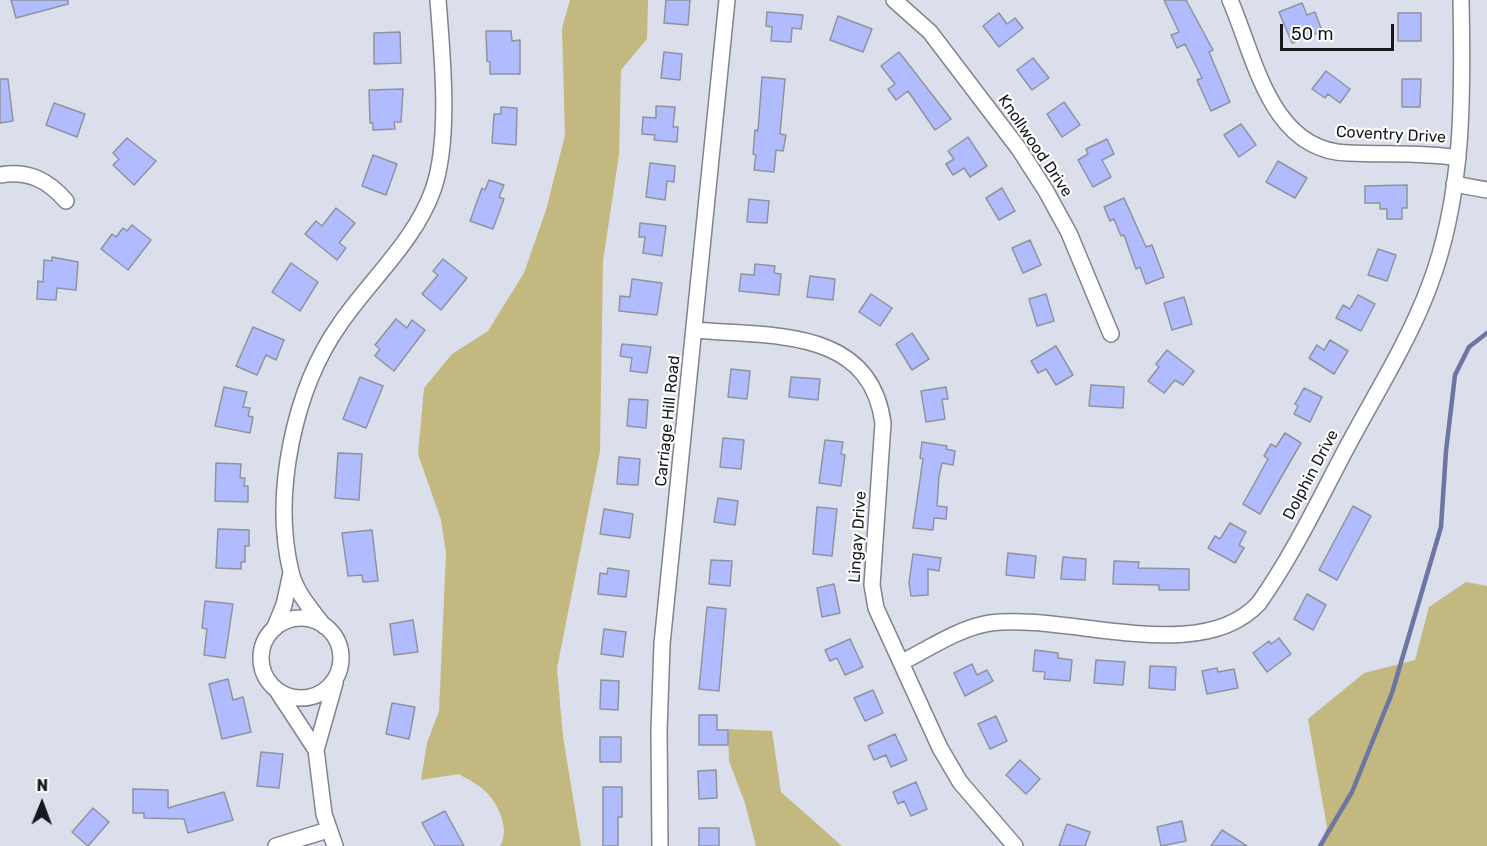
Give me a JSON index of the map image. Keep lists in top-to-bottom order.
{
  "streets": {
    "street": [
      "Coventry Drive",
      "Knollwood Drive",
      "Carriage Hill Road",
      "Dolphin Drive",
      "Lingay Drive"
    ]
  },
  "crossings": [
    ["Coventry Drive", "Dolphin Drive"],
    ["Carriage Hill Road", "Lingay Drive"],
    ["Dolphin Drive", "Lingay Drive"]
  ],
  "scale_bar": "50 m",
  "north": "top"
}
